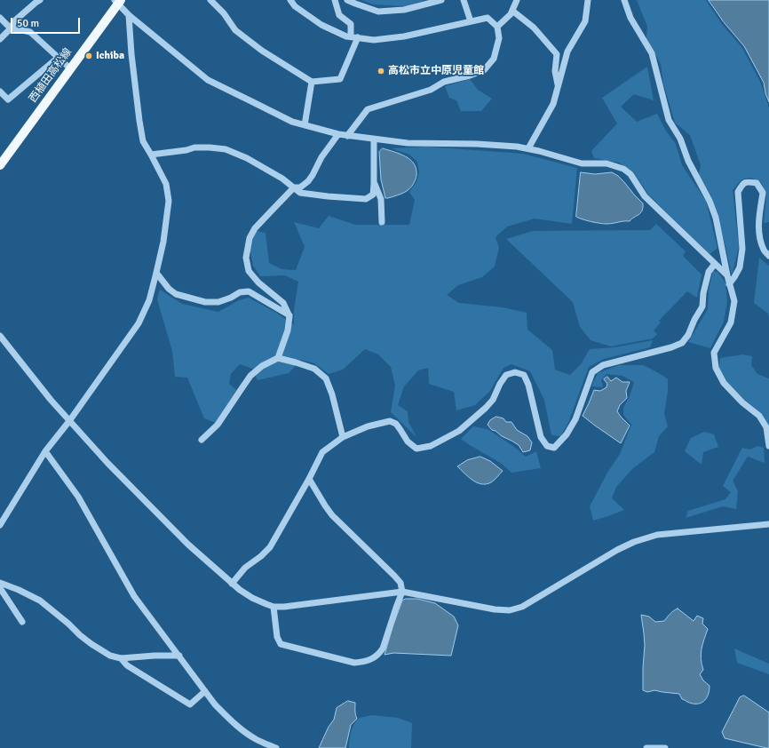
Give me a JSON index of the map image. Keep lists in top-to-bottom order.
{
  "streets": {
    "main road": ["西植田高松線"]
  },
  "places": ["Ichiba", "高松市立中原児童館"],
  "scale_bar": "50 m"
}
